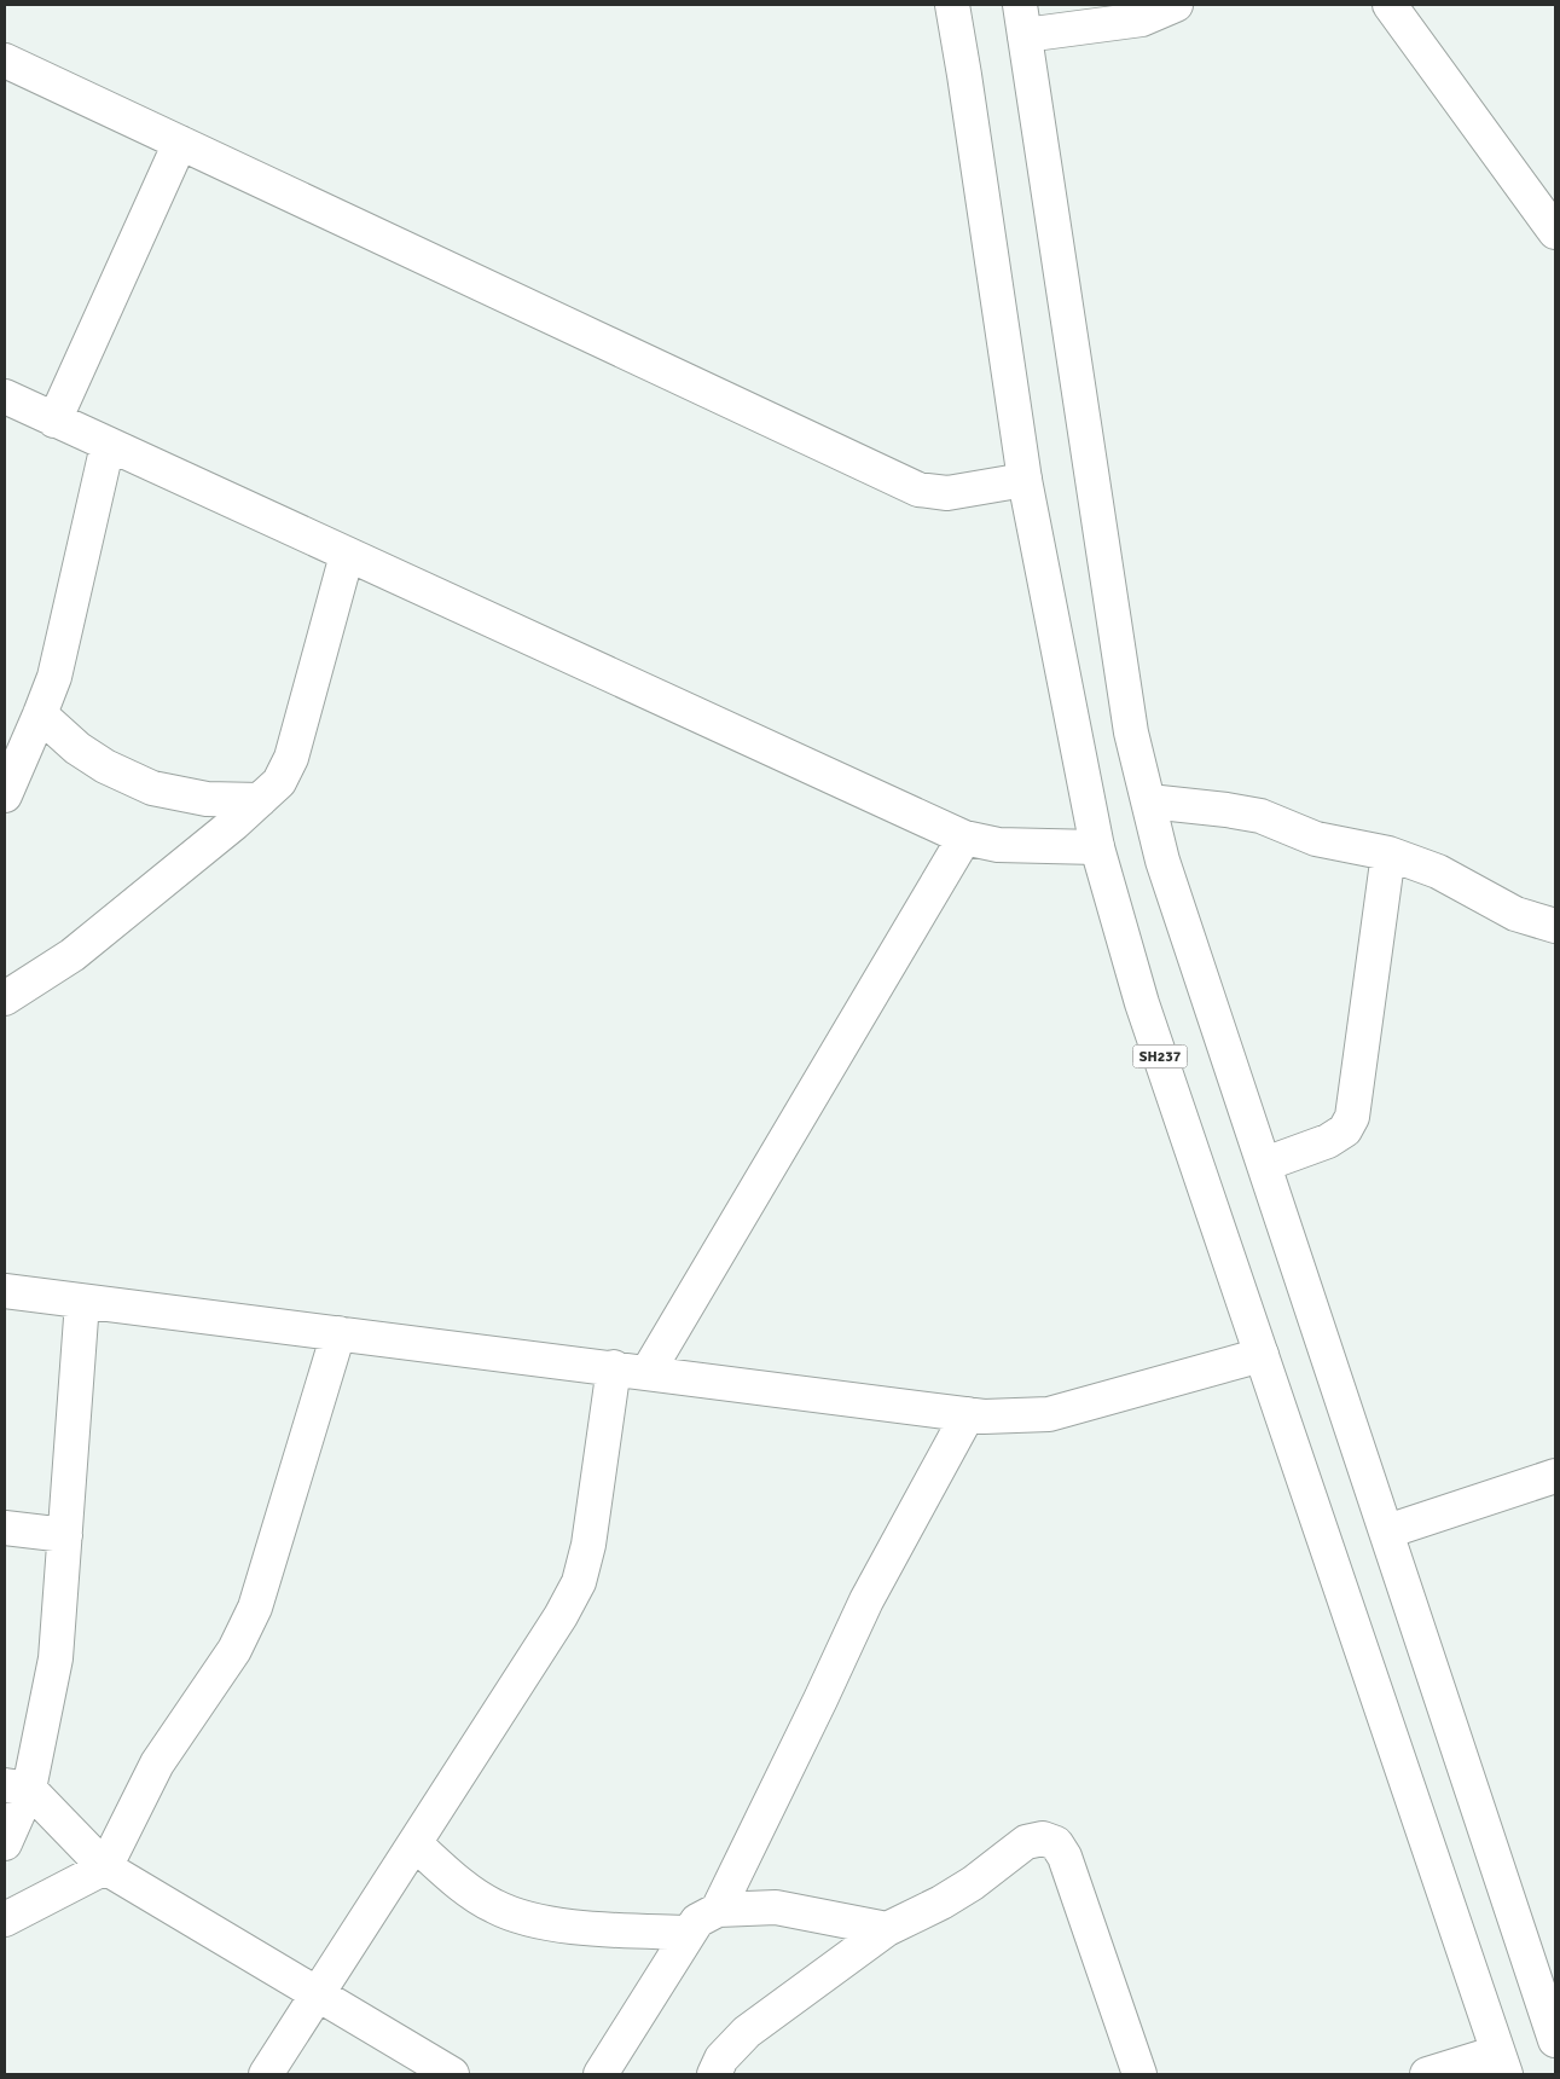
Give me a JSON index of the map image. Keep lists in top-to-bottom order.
{
  "streets": {
    "street": ["SH237"]
  }
}
